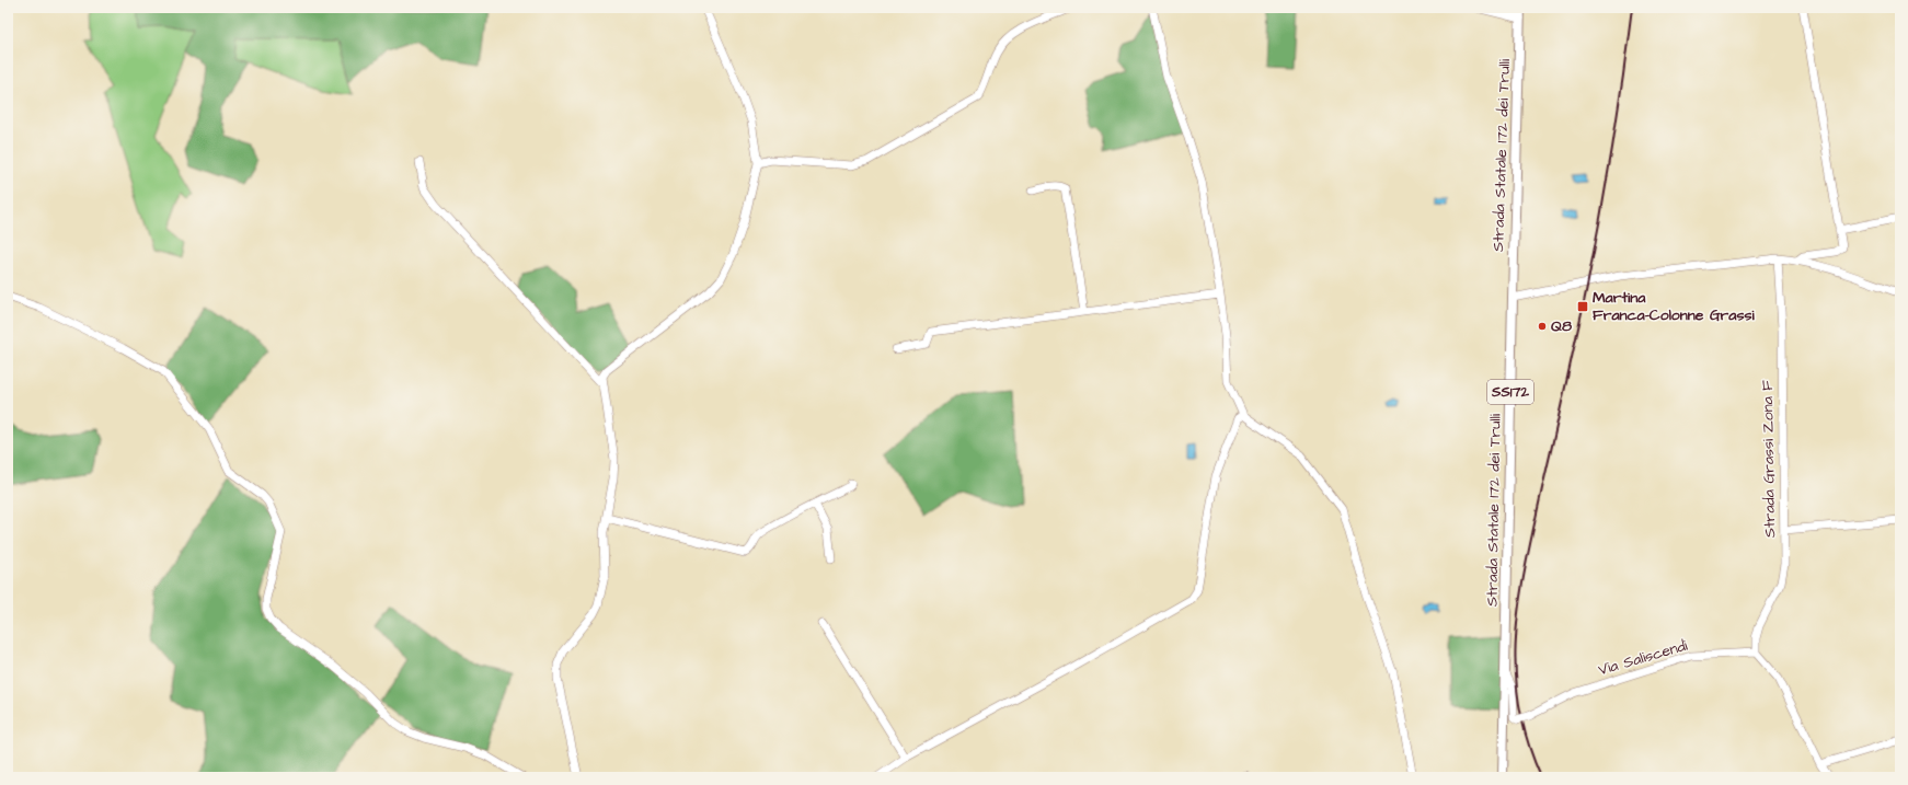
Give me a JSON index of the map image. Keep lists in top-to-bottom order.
{
  "streets": {
    "main road": ["Strada Statale 172 dei Trulli", "SS172"],
    "street": ["Strada Grassi Zona F", "Via Saliscendi"]
  },
  "crossings": [
    ["Strada Statale 172 dei Trulli", "Via Saliscendi"],
    ["Strada Grassi Zona F", "Via Saliscendi"]
  ],
  "places": {
    "transit": ["Martina Franca-Colonne Grassi"],
    "other": ["Q8"]
  }
}
